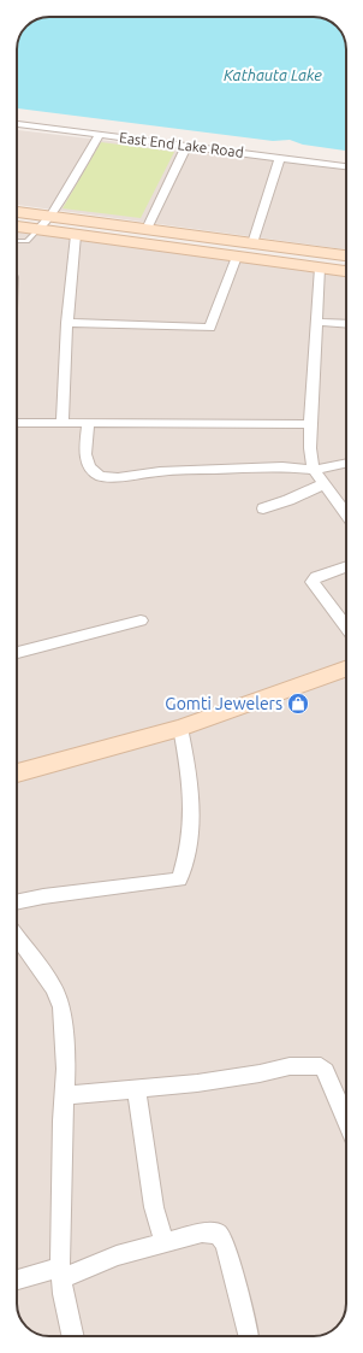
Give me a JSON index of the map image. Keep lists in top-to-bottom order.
{
  "streets": {
    "street": ["East End Lake Road"]
  },
  "water": ["Kathauta Lake"],
  "places": {
    "shop": ["Gomti Jewelers"]
  }
}
